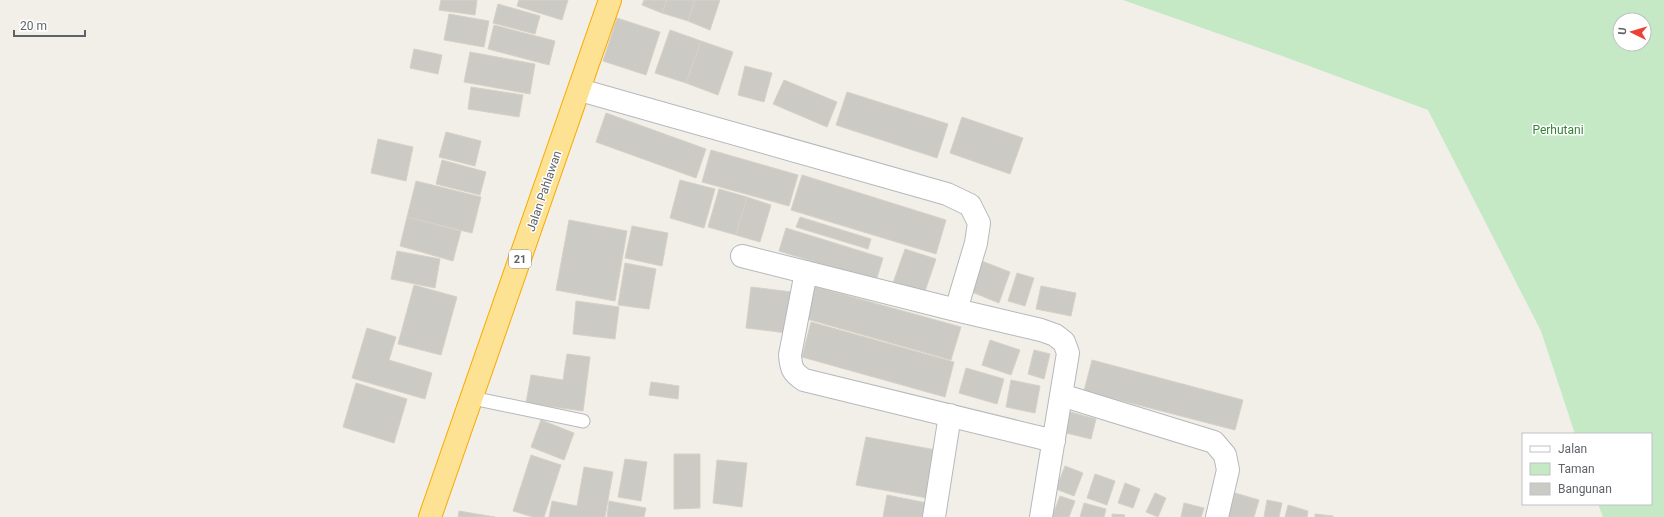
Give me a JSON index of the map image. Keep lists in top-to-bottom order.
{
  "streets": {
    "highway": ["Jalan Pahlawan", "21"]
  },
  "parks": ["Perhutani"],
  "legend": ["Jalan", "Taman", "Bangunan"],
  "scale_bar": "20 m",
  "north": "left"
}
